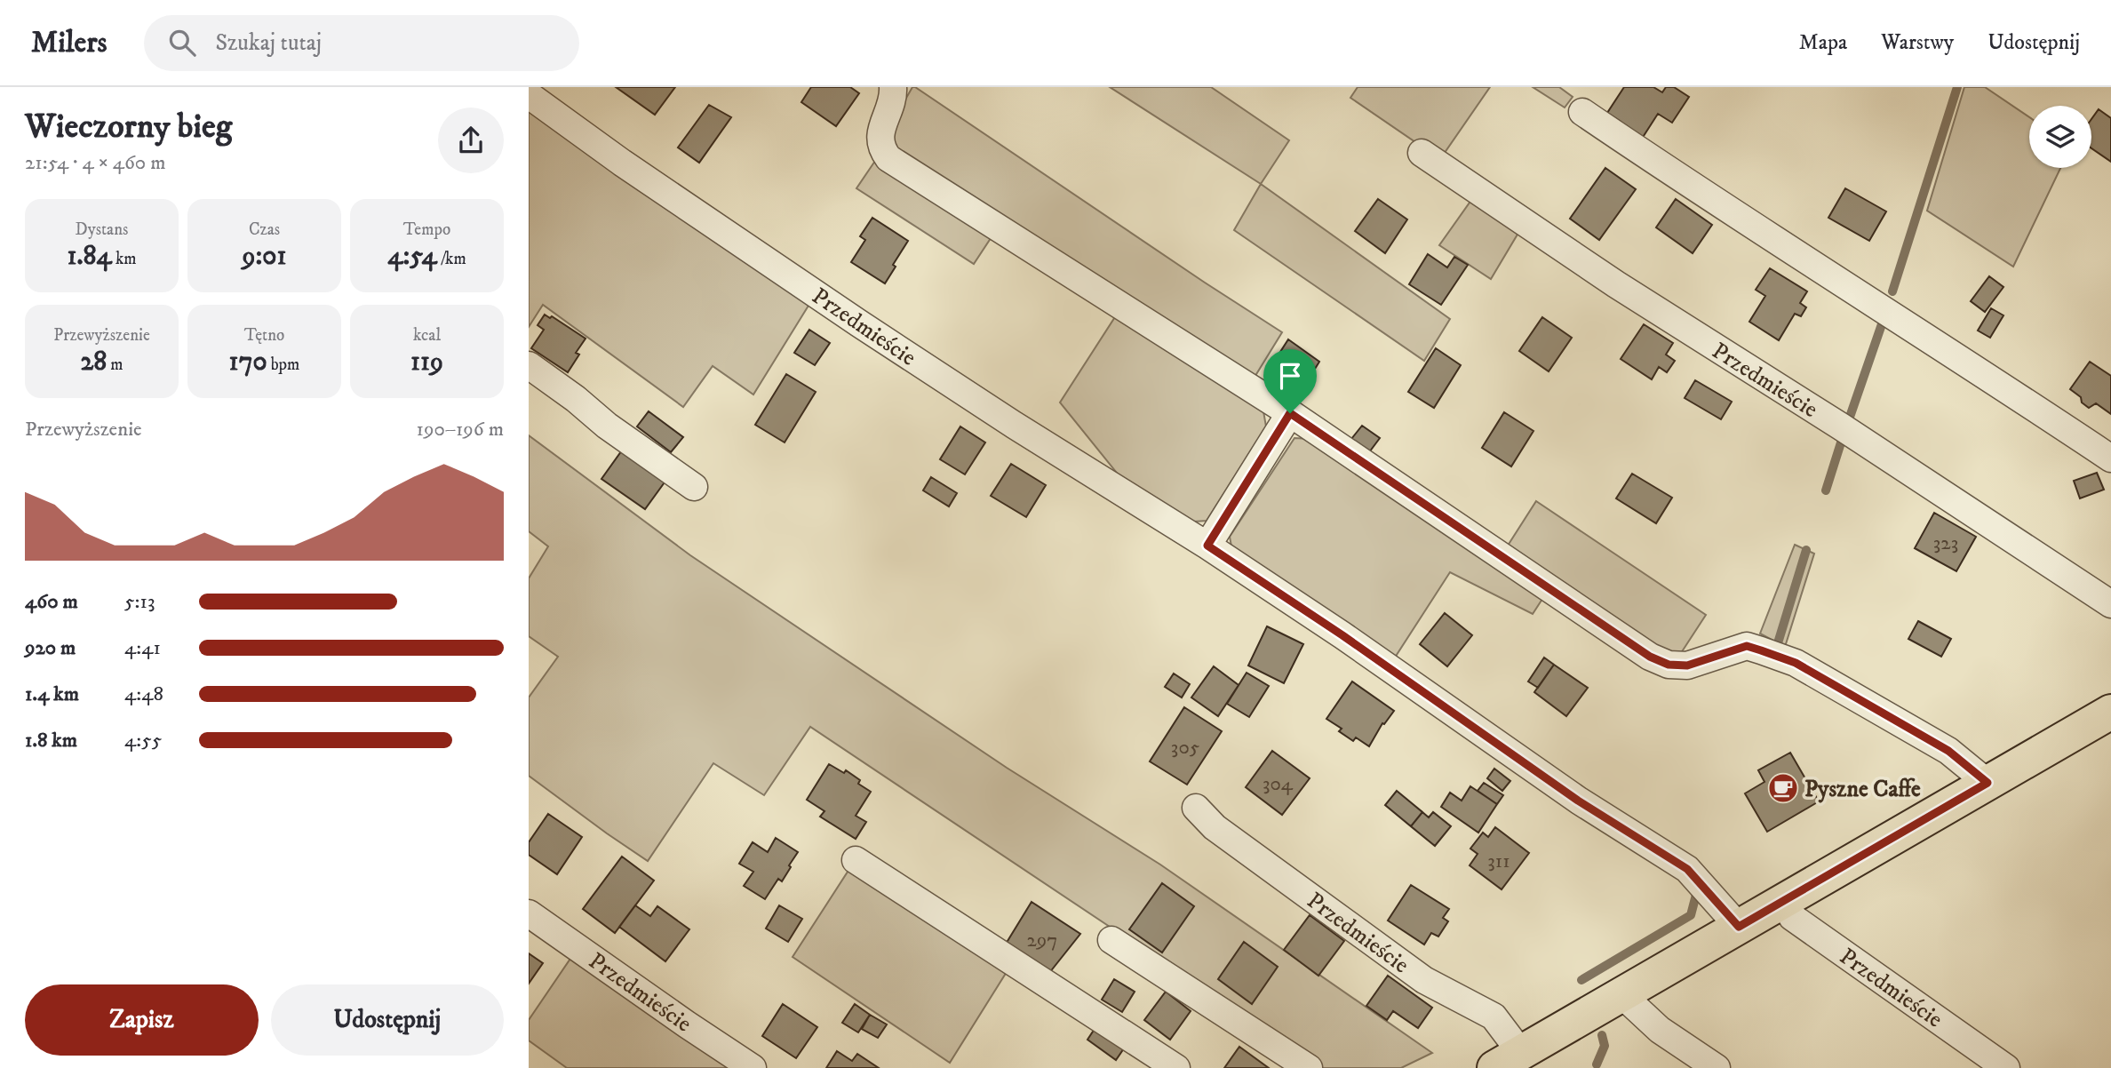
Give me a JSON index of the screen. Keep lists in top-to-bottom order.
{
  "streets": {
    "street": ["Przedmieście"]
  },
  "places": {
    "cafe": ["Pyszne Caffe"]
  },
  "house_numbers": [
    "323",
    "305",
    "304",
    "311",
    "297"
  ],
  "page": {
    "header": "Milers",
    "search": "Szukaj tutaj",
    "nav": ["Mapa", "Warstwy", "Udostępnij"],
    "heading": ["Wieczorny bieg", "21:54 · 4 × 460 m"],
    "stats": [
      ["Dystans", "1.84 km"],
      ["Czas", "9:01"],
      ["Tempo", "4:54 /km"],
      ["Przewyższenie", "28 m"],
      ["Tętno", "170 bpm"],
      ["kcal", "119"]
    ],
    "chart": ["Przewyższenie", "190–196 m"],
    "list": [
      {
        "name": "460 m",
        "note": "5:13"
      },
      {
        "name": "920 m",
        "note": "4:41"
      },
      {
        "name": "1.4 km",
        "note": "4:48"
      },
      {
        "name": "1.8 km",
        "note": "4:55"
      }
    ],
    "buttons": ["Zapisz", "Udostępnij"]
  }
}
